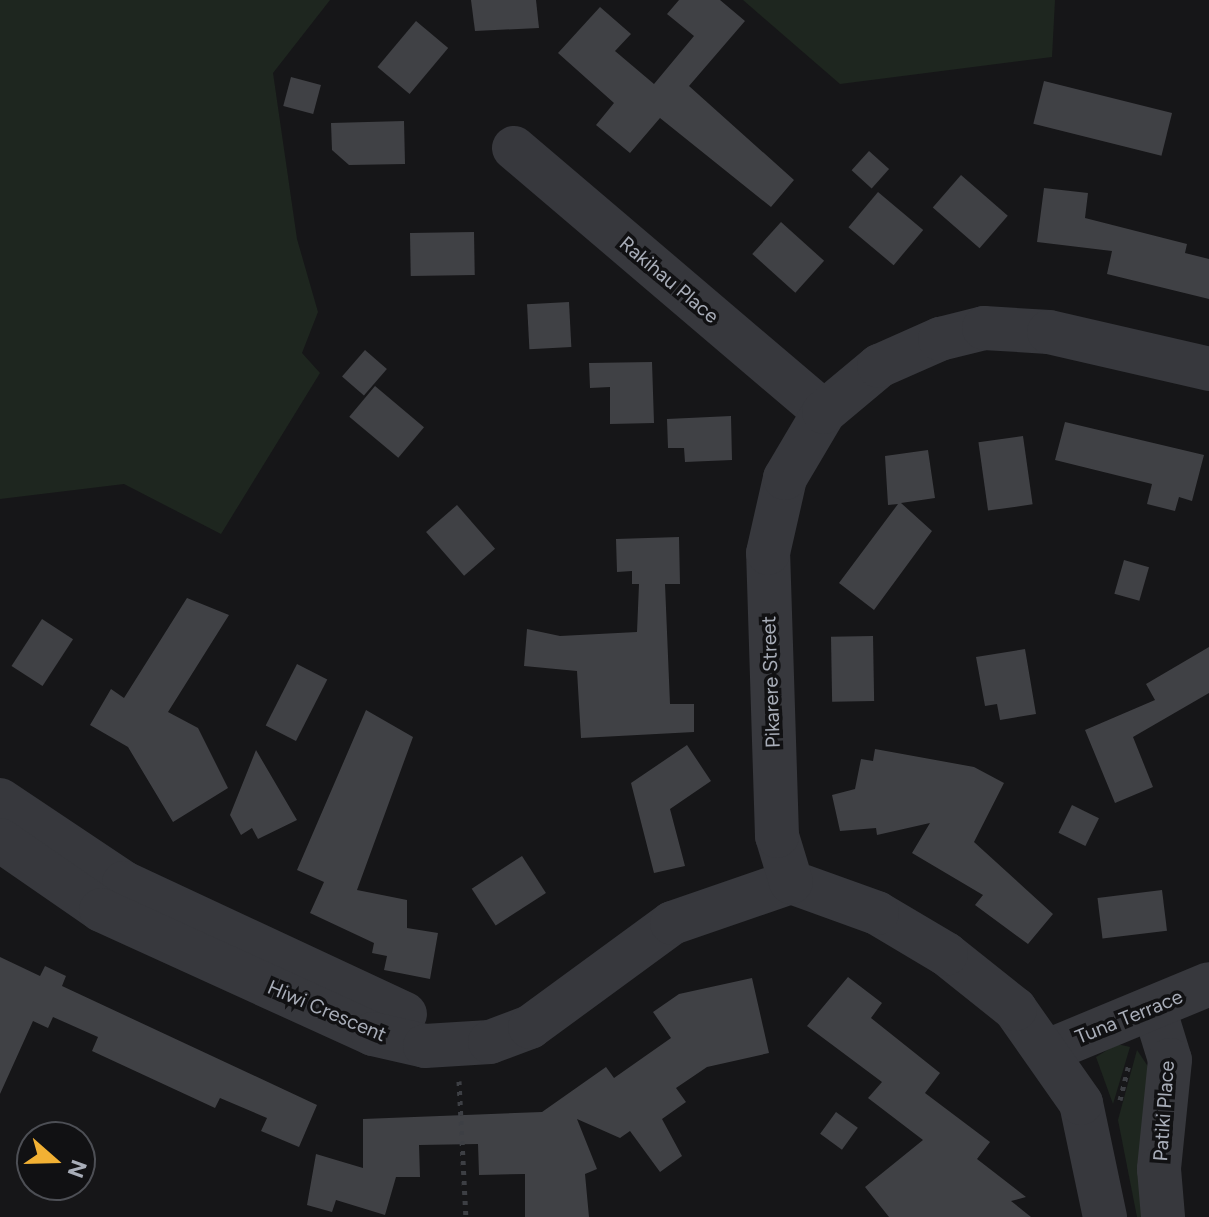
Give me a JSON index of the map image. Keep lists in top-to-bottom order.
{
  "streets": {
    "street": [
      "Rakihau Place",
      "Pikarere Street",
      "Hiwi Crescent",
      "Tuna Terrace",
      "Patiki Place"
    ]
  },
  "crossings": [
    ["Rakihau Place", "Pikarere Street"],
    ["Pikarere Street", "Hiwi Crescent"],
    ["Tuna Terrace", "Patiki Place"]
  ],
  "north": "right"
}
